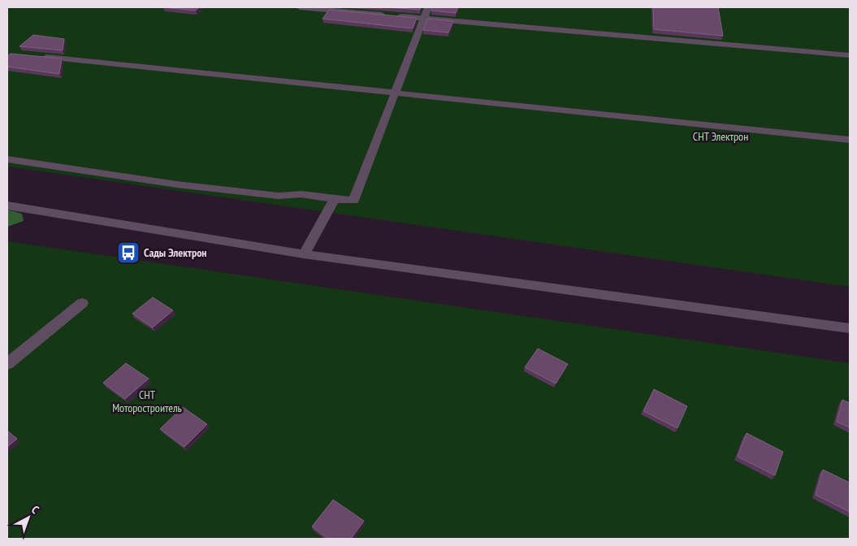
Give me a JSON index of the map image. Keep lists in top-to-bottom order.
{
  "parks": ["СНТ Электрон", "СНТ Моторостроитель"],
  "places": {
    "bus stop": ["Сады Электрон"]
  },
  "north": "top right"
}
